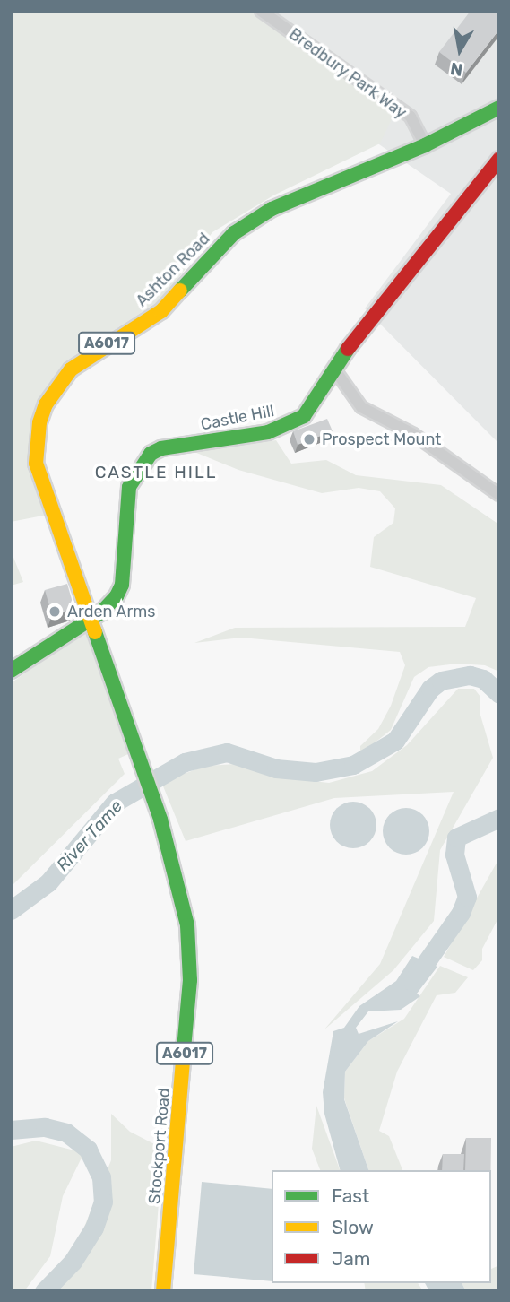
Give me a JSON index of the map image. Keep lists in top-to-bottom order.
{
  "streets": {
    "main road": [
      "Ashton Road",
      "A6017",
      "Castle Hill",
      "Stockport Road"
    ],
    "street": ["Bredbury Park Way"]
  },
  "crossings": [
    ["Bredbury Park Way", "Ashton Road"],
    ["Ashton Road", "Castle Hill"],
    ["Ashton Road", "Stockport Road"]
  ],
  "districts": ["CASTLE HILL"],
  "water": ["River Tame"],
  "places": ["Prospect Mount", "Arden Arms"],
  "legend": ["Fast", "Slow", "Jam"],
  "north": "bottom"
}
